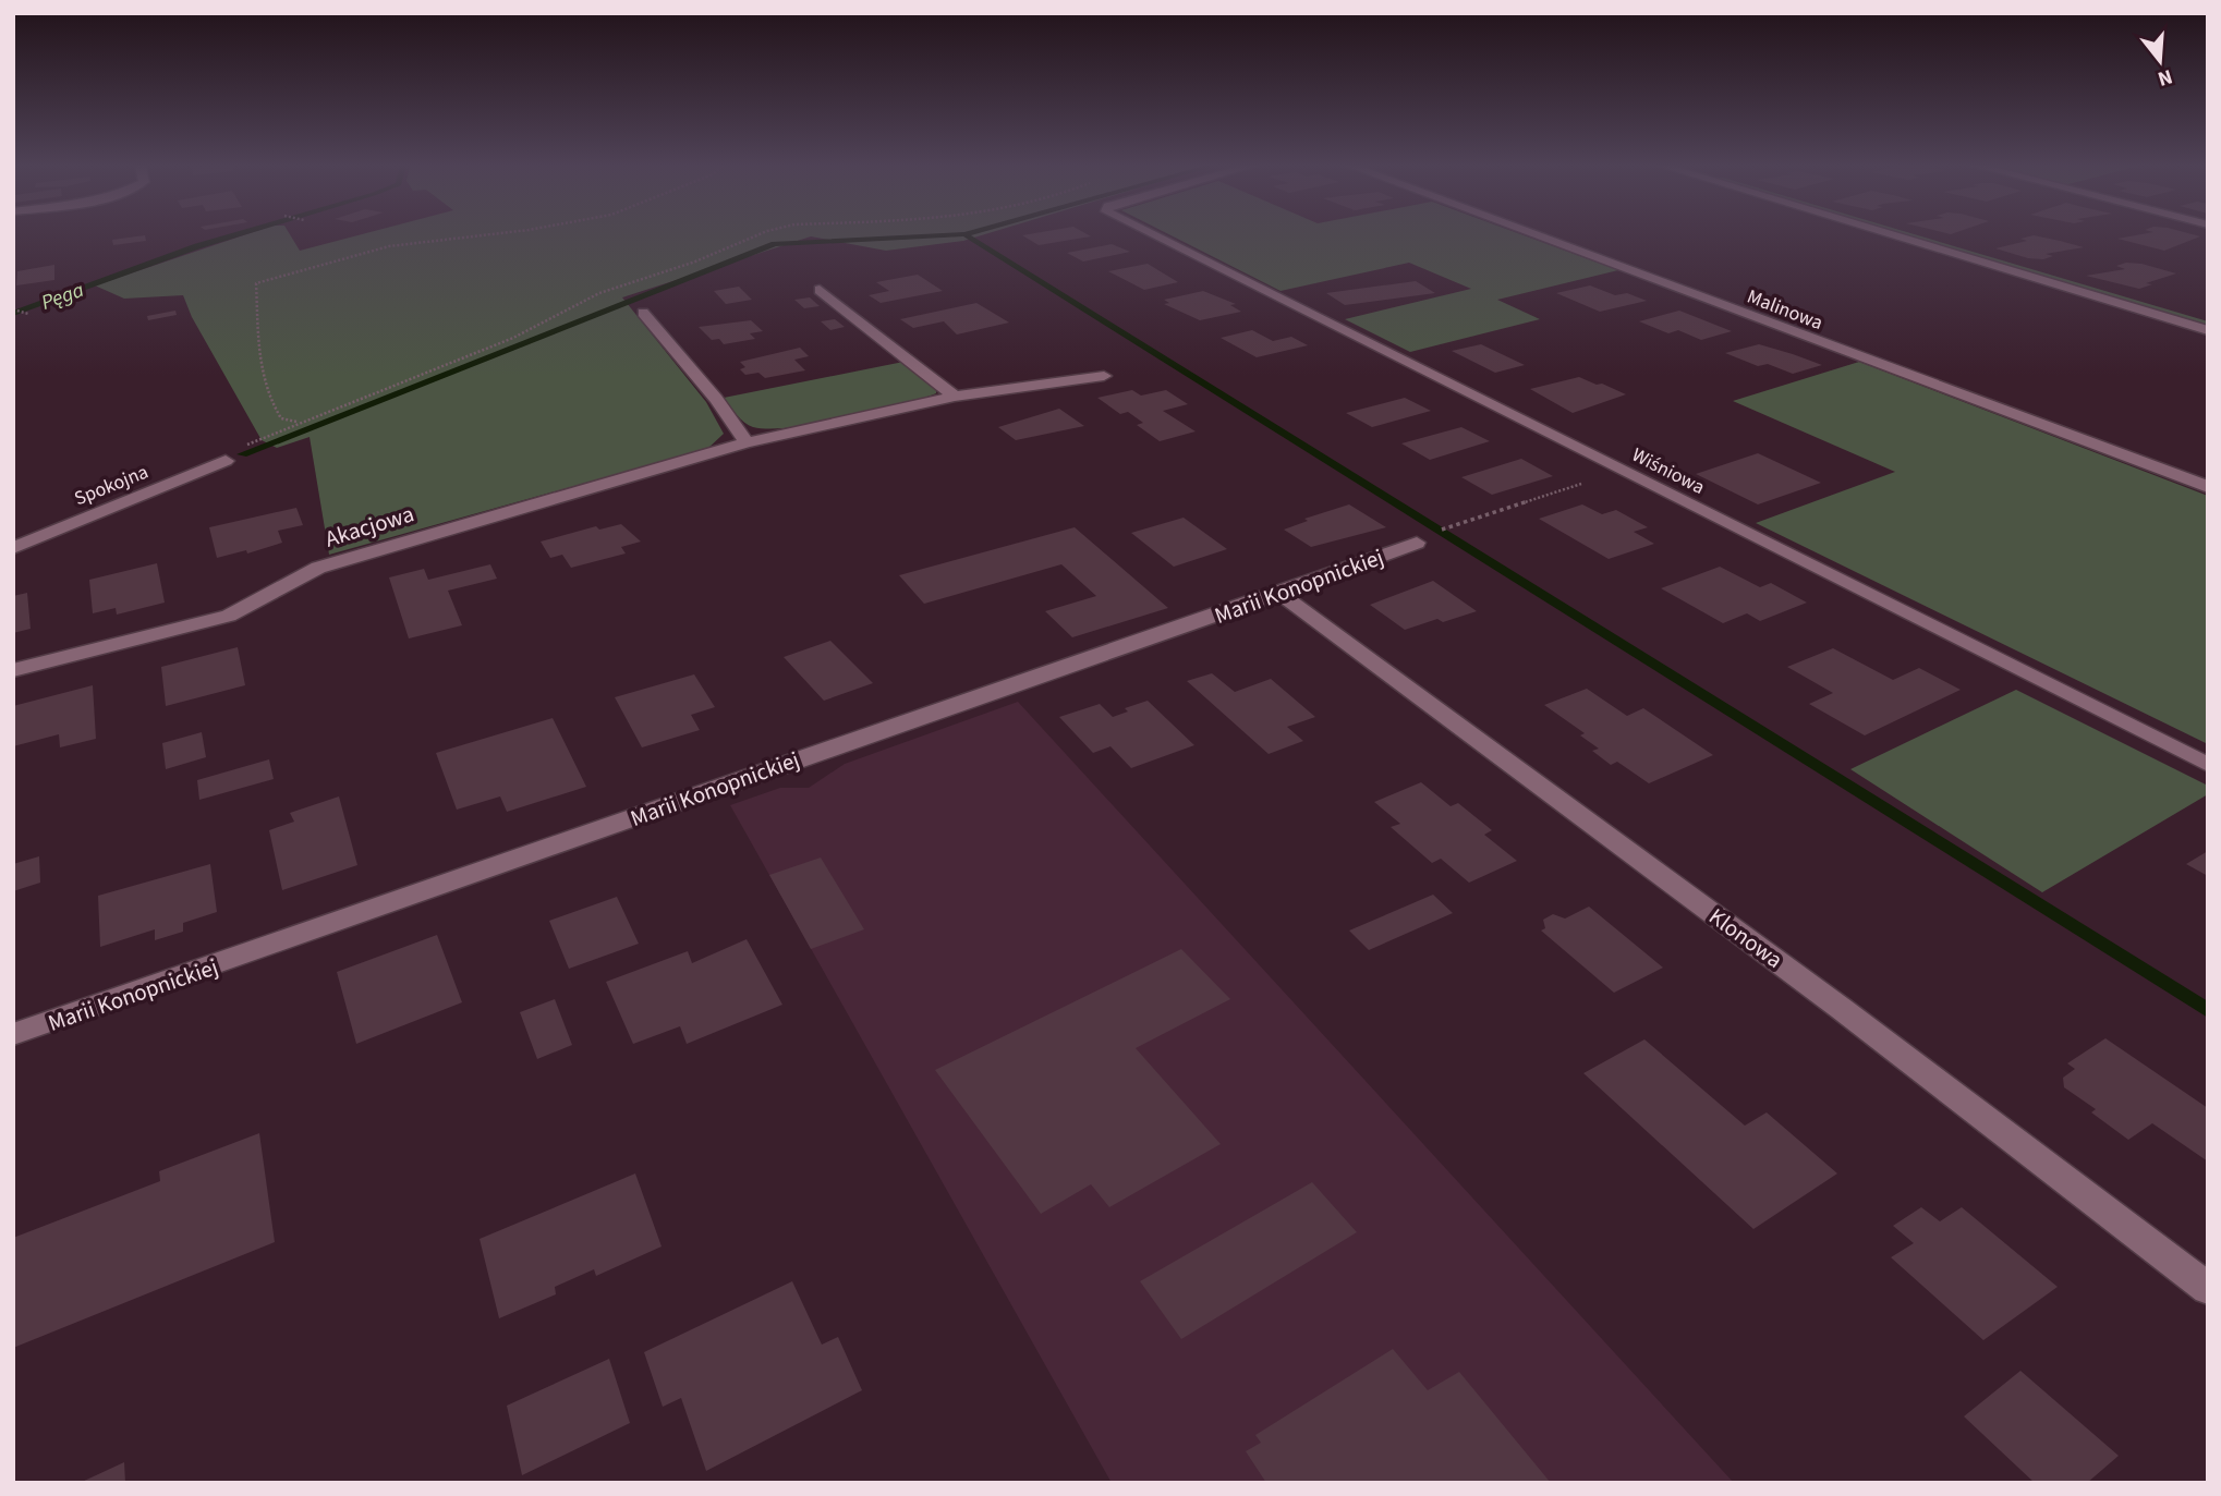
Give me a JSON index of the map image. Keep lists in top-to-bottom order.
{
  "streets": {
    "street": [
      "Malinowa",
      "Wiśniowa",
      "Spokojna",
      "Akacjowa",
      "Marii Konopnickiej",
      "Klonowa"
    ]
  },
  "crossings": [
    ["Marii Konopnickiej", "Klonowa"]
  ],
  "water": ["Pęga"],
  "north": "bottom"
}
